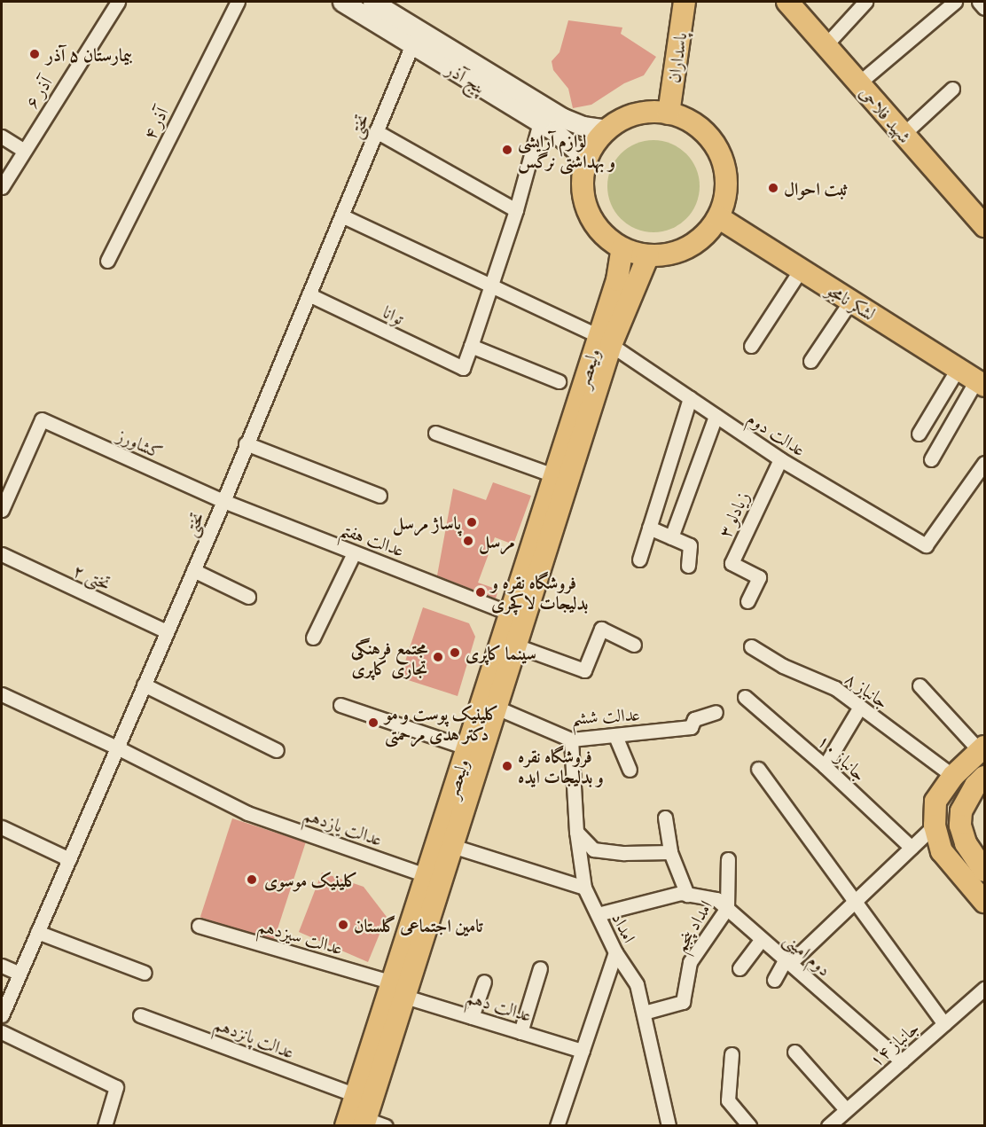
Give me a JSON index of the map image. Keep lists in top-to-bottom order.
{
  "streets": {
    "main road": [
      "پاسداران",
      "پنج آذر",
      "شهید فلاحی",
      "لشکر نامجو",
      "ولیعصر"
    ],
    "street": [
      "آذر ۶",
      "آذر ۴",
      "تختی",
      "توانا",
      "عدالت دوم",
      "کشاورز",
      "زیادلو ۳",
      "عدالت هفتم",
      "تختی ۲",
      "جانباز ۸",
      "عدالت ششم",
      "۱۰ جانباز",
      "عدالت یازدهم",
      "امداد پنجم",
      "امداد",
      "عدالت سیزدهم",
      "دوم امینی",
      "عدالت دهم",
      "عدالت پانزدهم",
      "جانباز ۱۴"
    ]
  },
  "crossings": [
    ["پاسداران", "پنج آذر"],
    ["پاسداران", "لشکر نامجو"],
    ["پاسداران", "ولیعصر"],
    ["پنج آذر", "تختی"],
    ["پنج آذر", "لشکر نامجو"],
    ["پنج آذر", "ولیعصر"],
    ["تختی", "توانا"],
    ["تختی", "عدالت دوم"],
    ["تختی", "کشاورز"],
    ["تختی", "عدالت هفتم"],
    ["تختی", "تختی ۲"],
    ["تختی", "عدالت یازدهم"],
    ["لشکر نامجو", "ولیعصر"],
    ["ولیعصر", "عدالت دوم"],
    ["ولیعصر", "عدالت هفتم"],
    ["ولیعصر", "عدالت ششم"],
    ["ولیعصر", "عدالت یازدهم"],
    ["ولیعصر", "عدالت سیزدهم"],
    ["ولیعصر", "عدالت دهم"],
    ["ولیعصر", "عدالت پانزدهم"],
    ["عدالت دوم", "زیادلو ۳"],
    ["کشاورز", "عدالت هفتم"],
    ["عدالت ششم", "امداد"],
    ["امداد پنجم", "امداد"],
    ["امداد پنجم", "دوم امینی"],
    ["عدالت سیزدهم", "عدالت دهم"],
    ["دوم امینی", "جانباز ۱۴"]
  ],
  "places": [
    "بیمارستان ۵ آذر",
    "لوازم آرایشی و بهداشتی نرگس",
    "ثبت احوال",
    "پاساژ مرسل",
    "مرسل",
    "فروشگاه نقره و بدلیجات لاکچری",
    "سینما کاپری",
    "مجتمع فرهنگی تجاری کاپری",
    "کلینیک پوست و مو دکتر هدی مرحمتی",
    "فروشگاه نقره و بدلیجات ایده",
    "کلینیک موسوی",
    "تامین اجتماعی گلستان"
  ]
}
